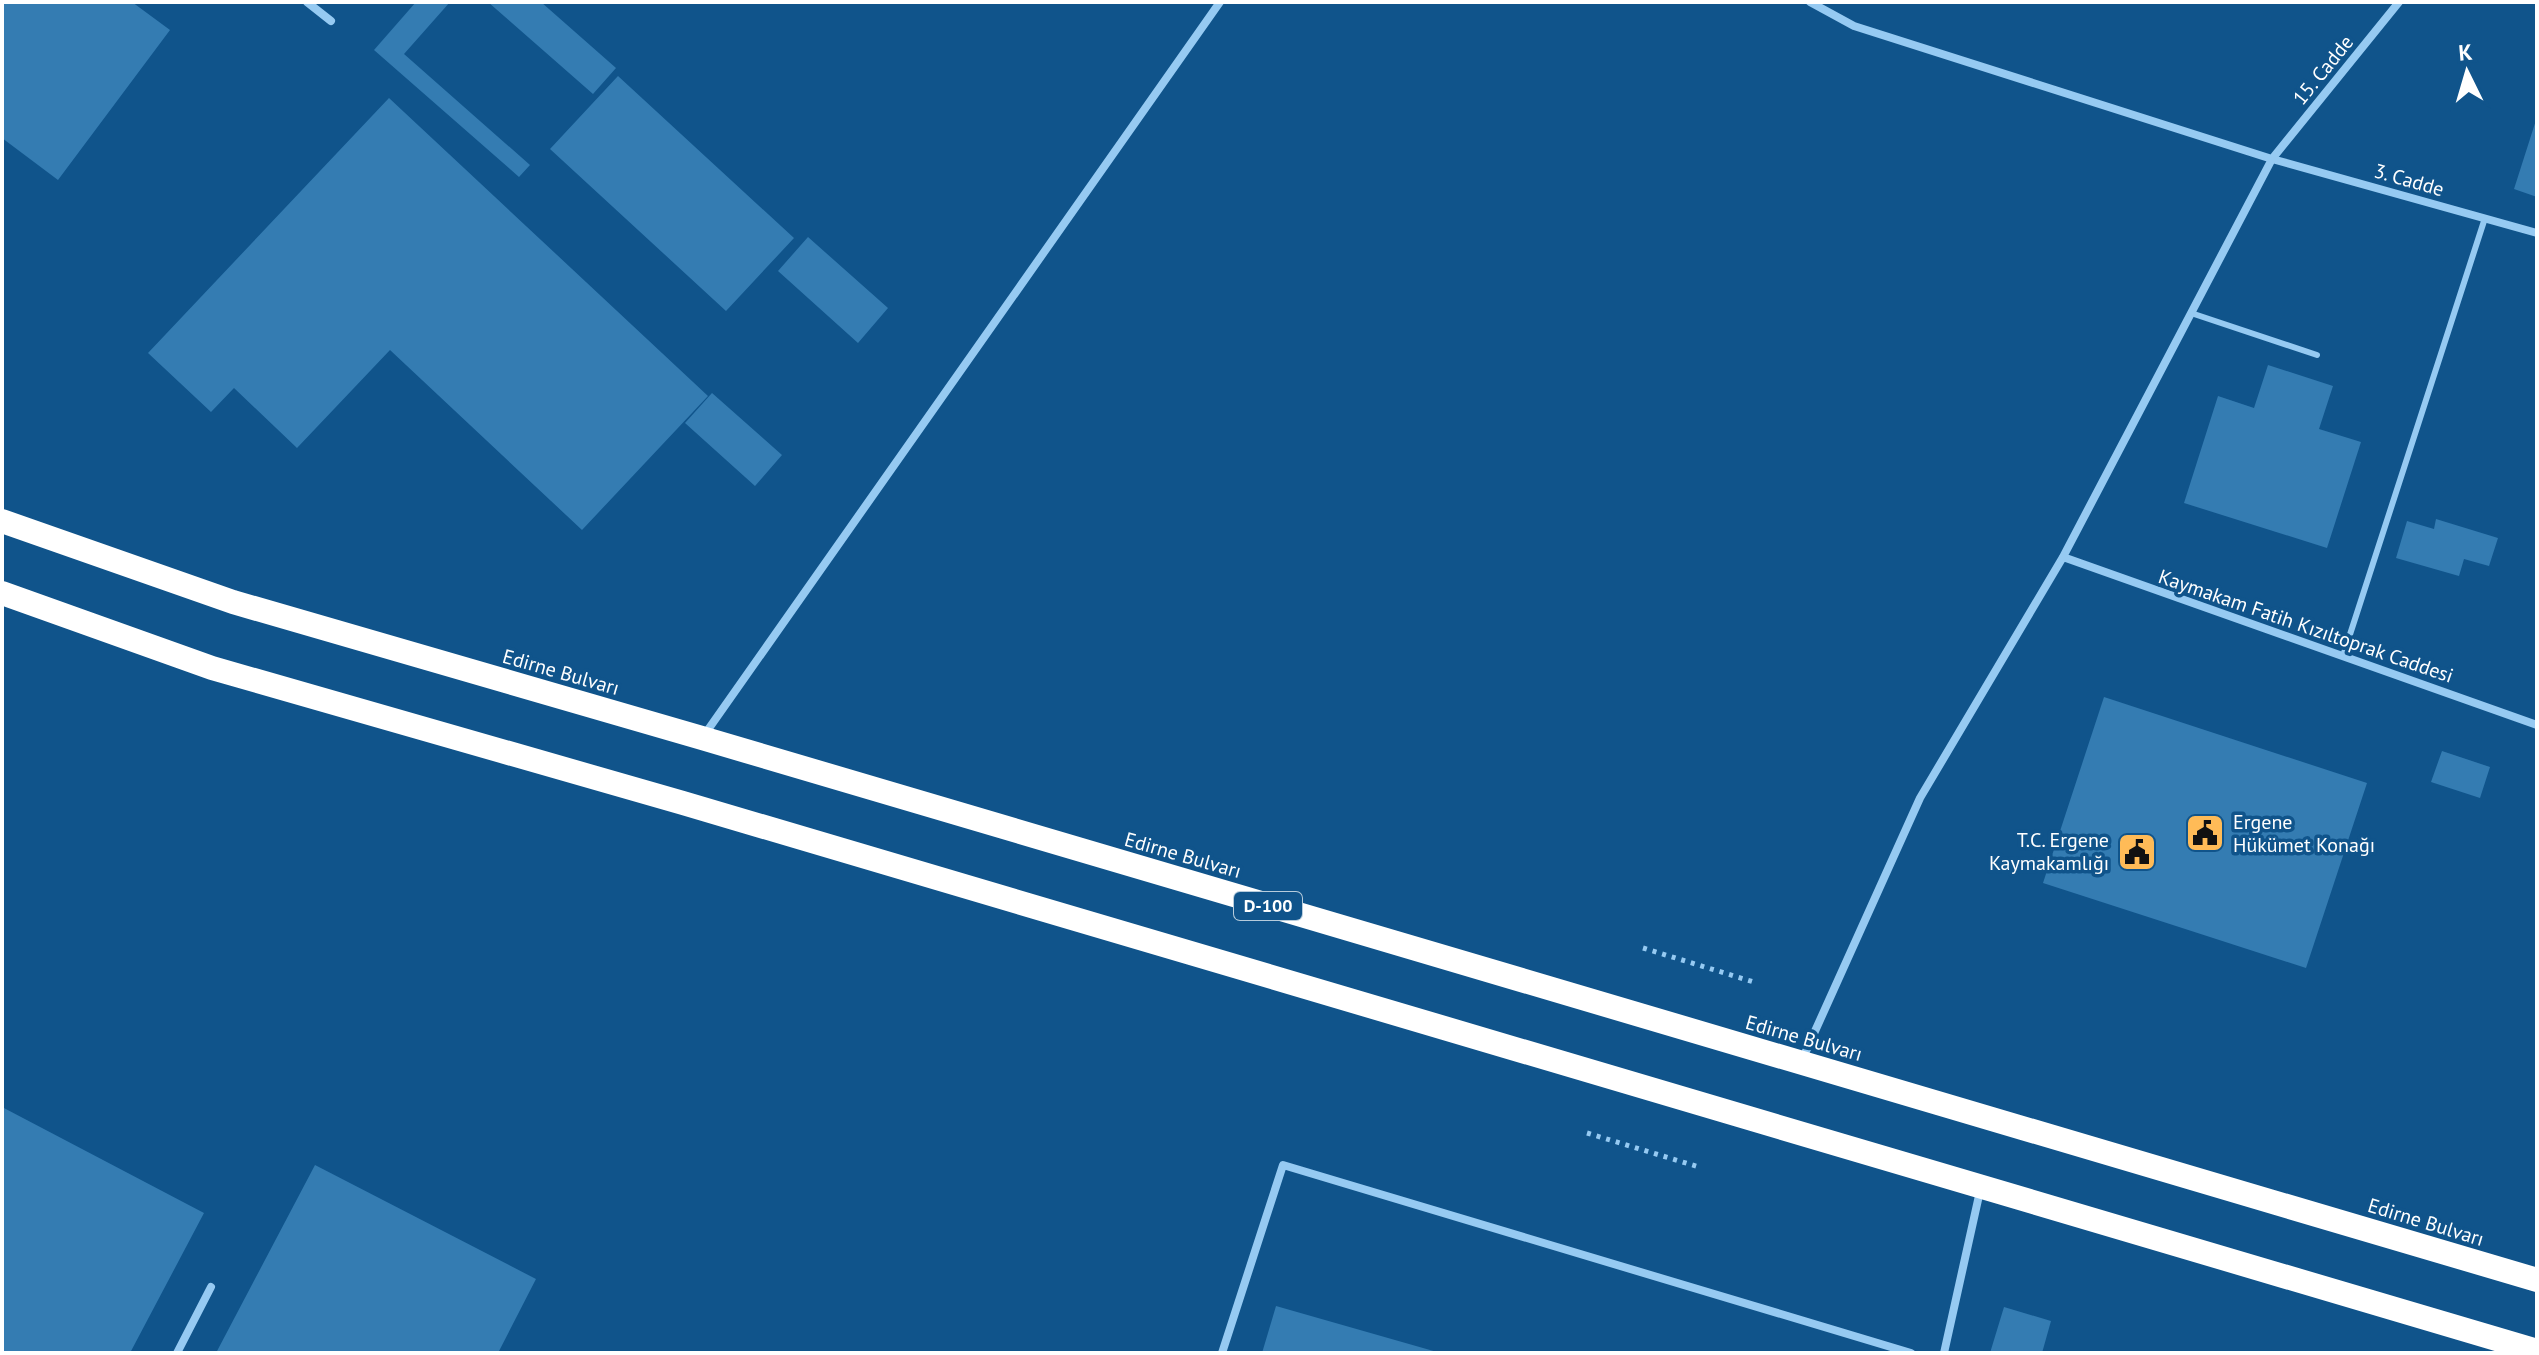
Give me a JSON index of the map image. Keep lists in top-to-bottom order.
{
  "streets": {
    "highway": ["Edirne Bulvarı", "D-100"],
    "street": ["15. Cadde", "3. Cadde", "Kaymakam Fatih Kızıltoprak Caddesi"]
  },
  "crossings": [
    ["15. Cadde", "3. Cadde"],
    ["15. Cadde", "Kaymakam Fatih Kızıltoprak Caddesi"],
    ["15. Cadde", "Edirne Bulvarı"]
  ],
  "places": {
    "public building": ["Ergene Hükümet Konağı", "T.C. Ergene Kaymakamlığı"]
  },
  "north": "top"
}
